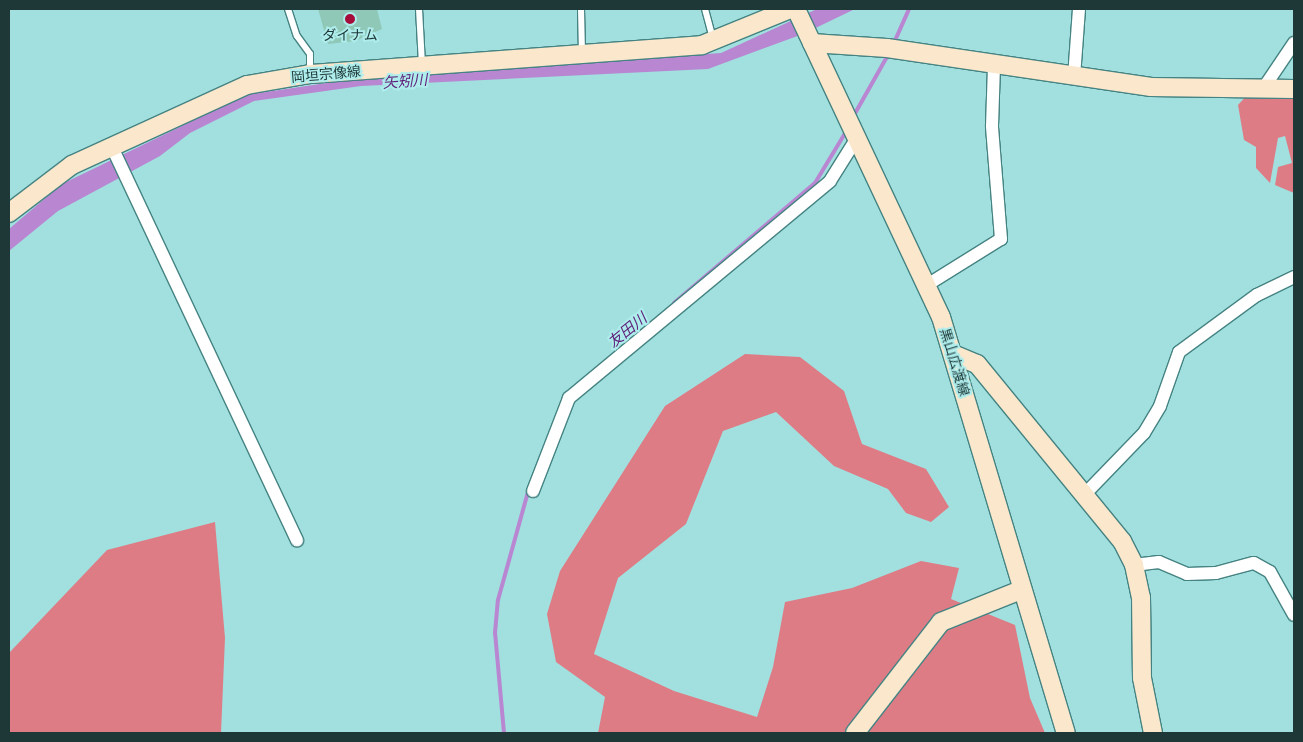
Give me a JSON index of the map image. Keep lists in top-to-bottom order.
{
  "streets": {
    "main road": ["岡垣宗像線", "黒山広渡線"]
  },
  "water": ["矢矧川", "友田川"],
  "places": ["ダイナム"]
}
